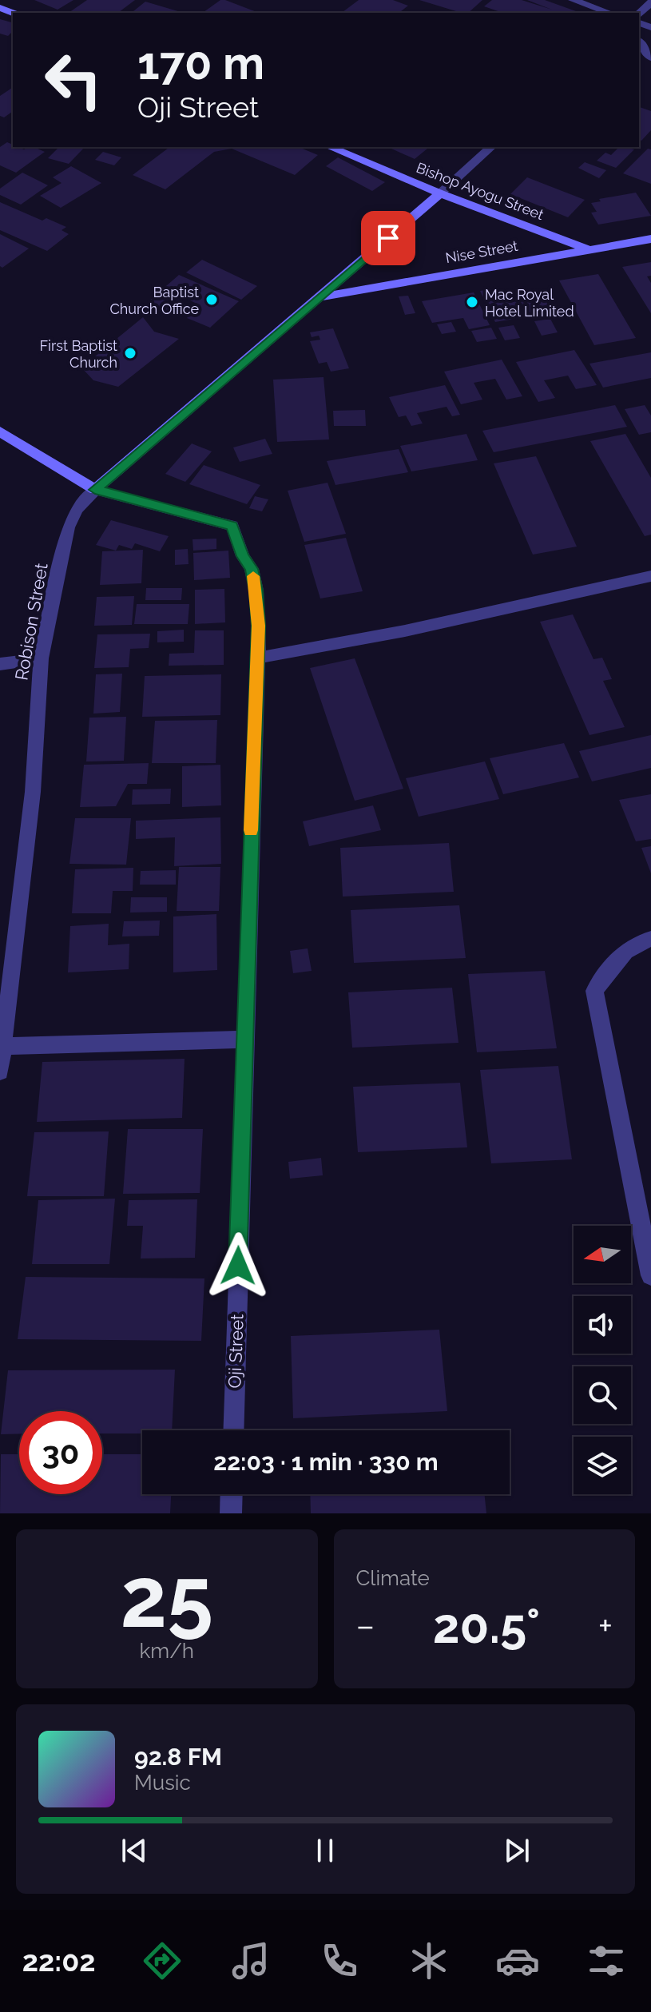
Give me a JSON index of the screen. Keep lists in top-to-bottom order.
{
  "streets": {
    "main road": ["Bishop Ayogu Street", "Nise Street"],
    "street": ["Robison Street", "Oji Street"]
  },
  "crossings": [
    ["Bishop Ayogu Street", "Nise Street"],
    ["Robison Street", "Oji Street"]
  ],
  "places": ["Baptist Church Office", "Mac Royal Hotel Limited", "First Baptist Church"],
  "north": "left",
  "page": {
    "turn": ["170 m", "Oji Street"],
    "limit": "30",
    "trip": "22:03 · 1 min · 330 m",
    "tile": [
      ["25", "km/h"],
      "Climate"
    ],
    "heat": ["−", "20.5°", "+"],
    "song": ["92.8 FM", "Music"],
    "tabs": "22:02"
  }
}
